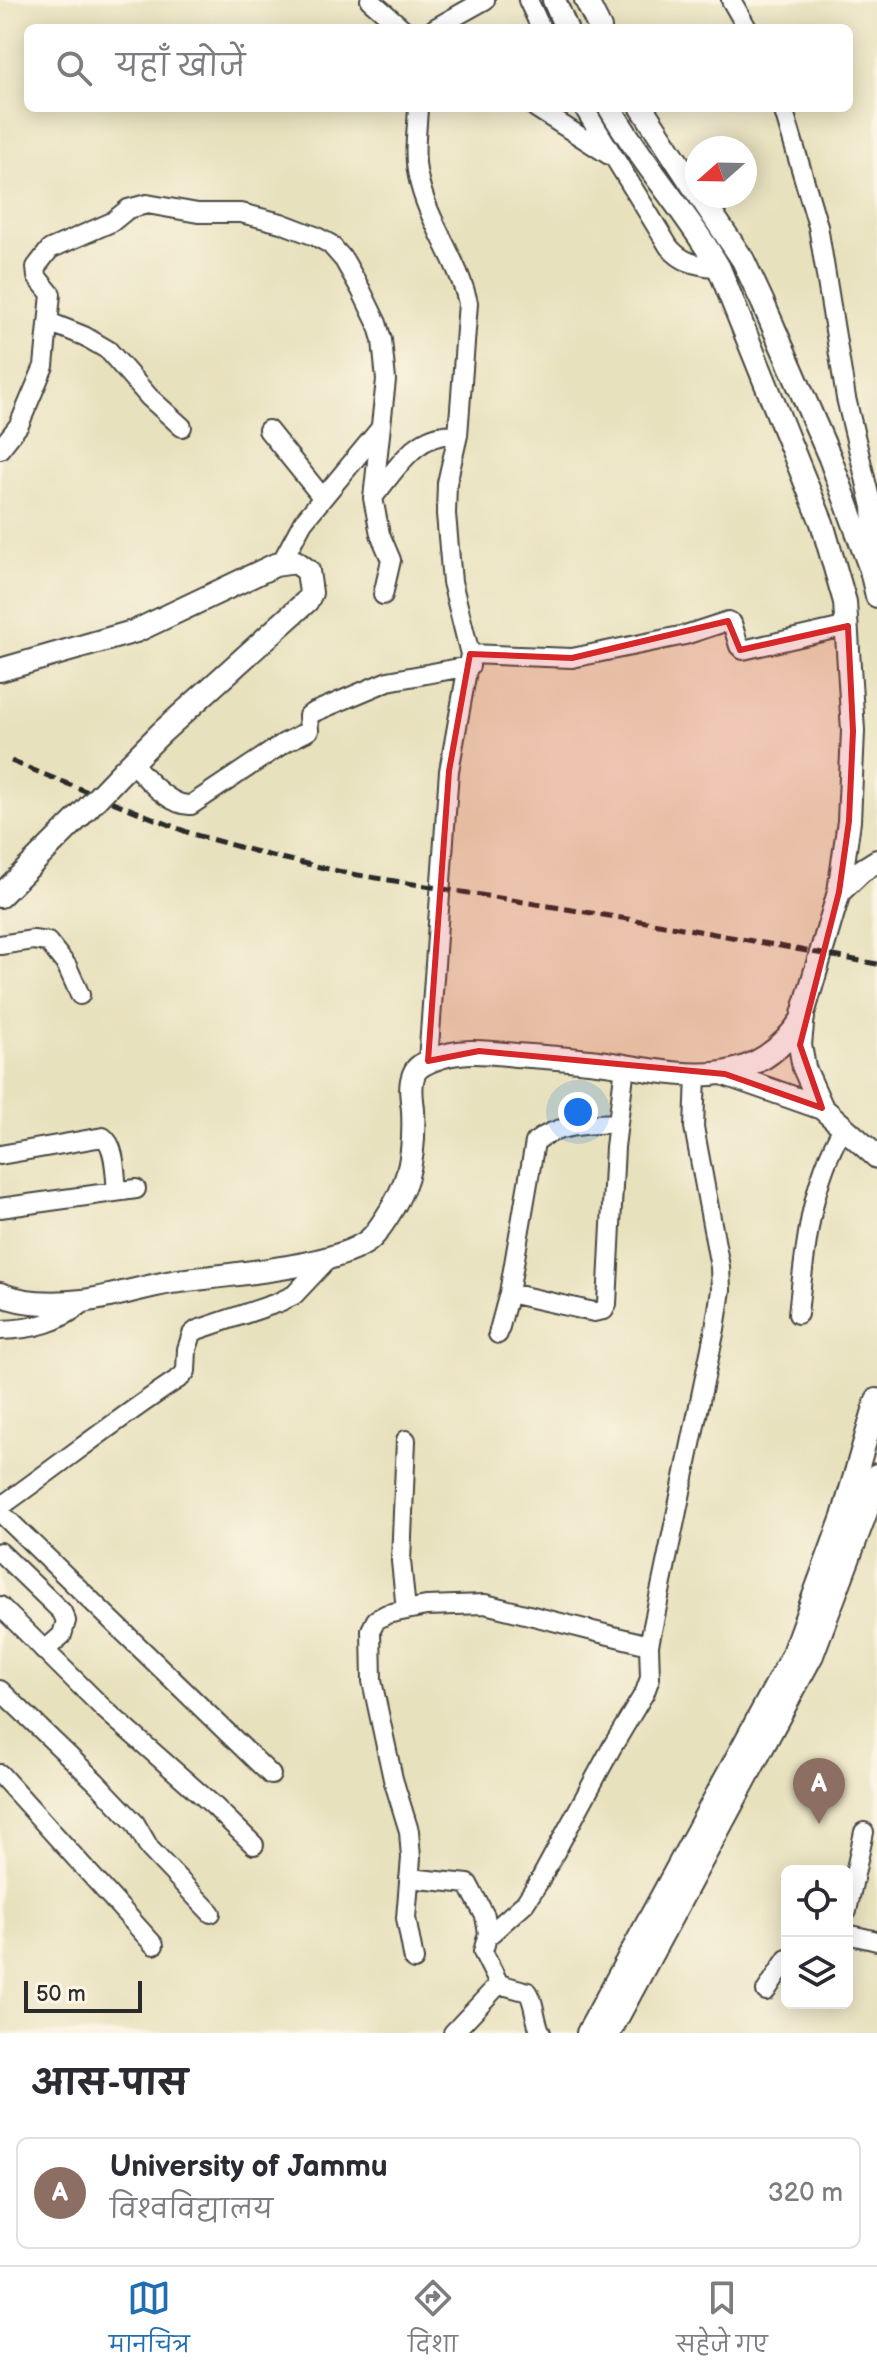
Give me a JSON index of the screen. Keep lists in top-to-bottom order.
{
  "scale_bar": "50 m",
  "north": "left",
  "page": {
    "search": "यहाँ खोजें",
    "pins": "A",
    "scale": "50 m",
    "heading": "आस-पास",
    "list": [
      {
        "mark": "A",
        "name": "University of Jammu",
        "note": "विश्वविद्यालय",
        "value": "320 m"
      }
    ],
    "nav": ["मानचित्र", "दिशा", "सहेजे गए"]
  }
}
